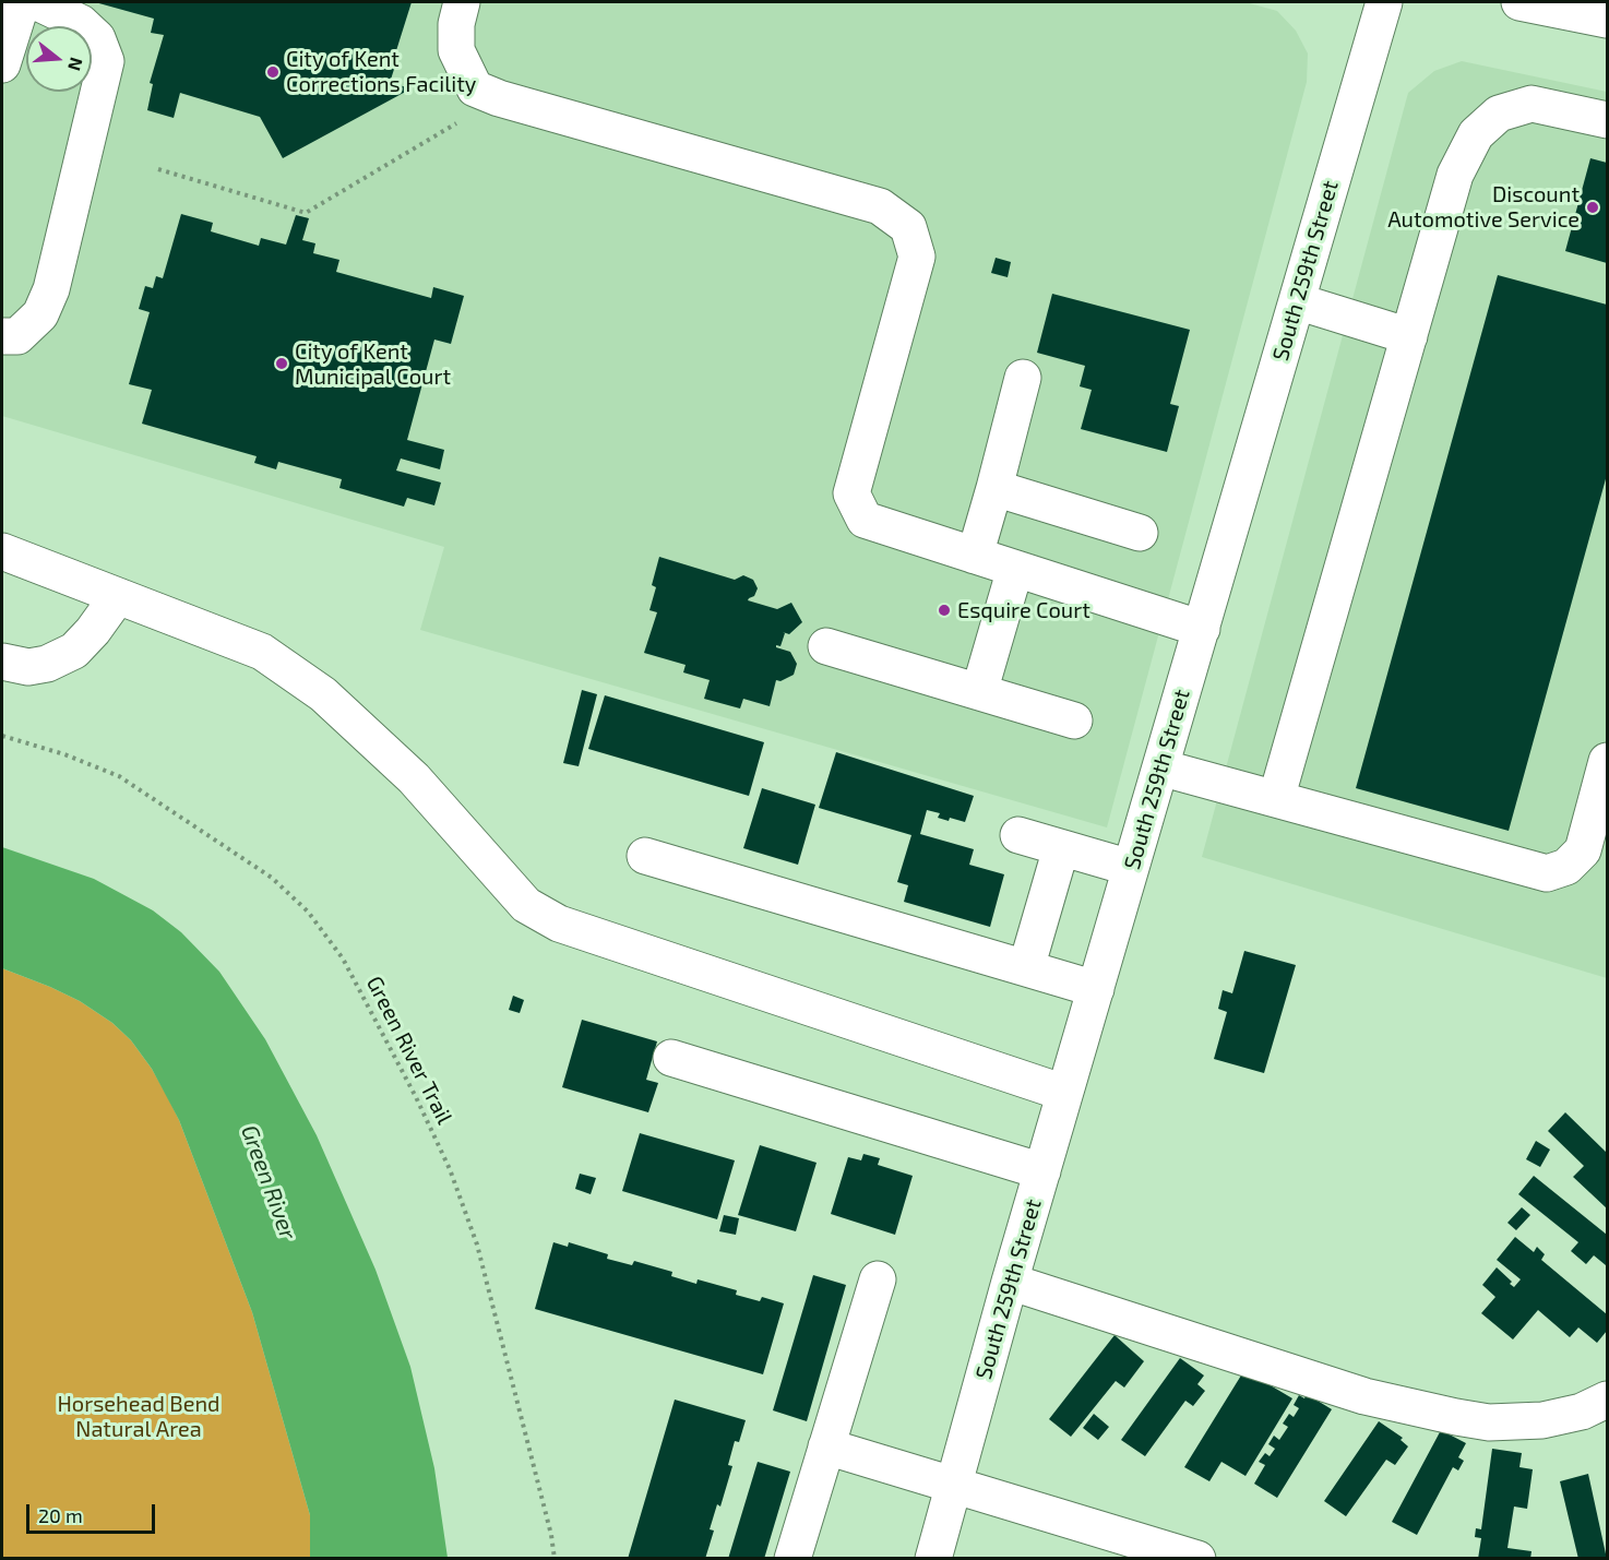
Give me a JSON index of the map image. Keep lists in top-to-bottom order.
{
  "streets": {
    "street": ["South 259th Street"],
    "path": ["Green River Trail"]
  },
  "water": ["Green River"],
  "parks": ["Horsehead Bend Natural Area"],
  "places": [
    "City of Kent Corrections Facility",
    "Discount Automotive Service",
    "City of Kent Municipal Court",
    "Esquire Court"
  ],
  "scale_bar": "20 m",
  "north": "right"
}
